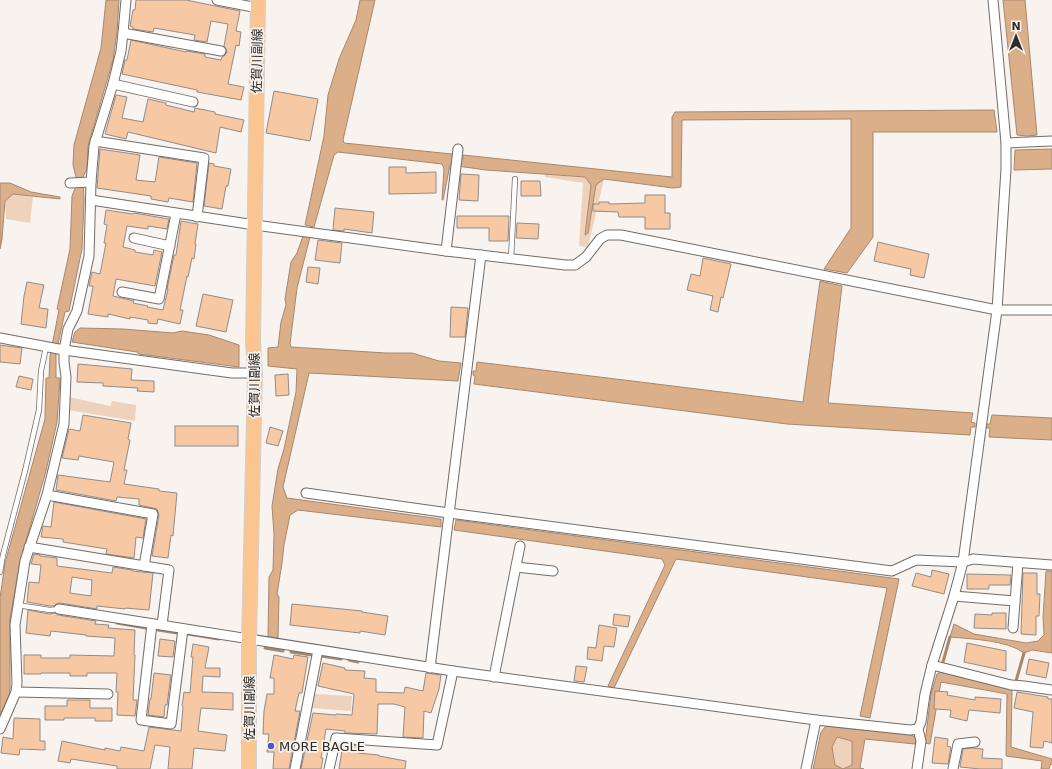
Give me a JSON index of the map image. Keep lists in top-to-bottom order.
{
  "streets": {
    "main road": ["佐賀川副線"]
  },
  "places": ["MORE BAGLE"],
  "north": "top"
}
